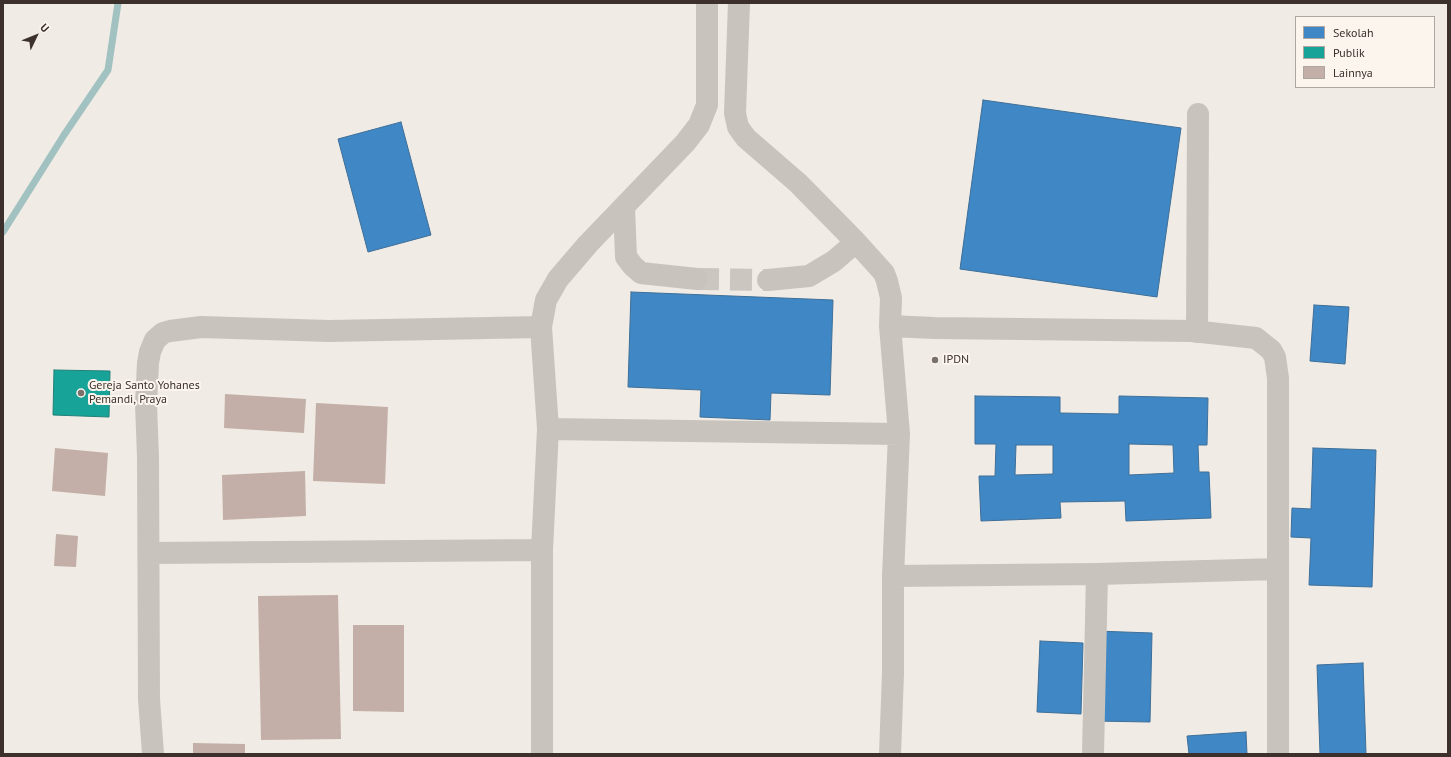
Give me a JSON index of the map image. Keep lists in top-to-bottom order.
{
  "places": ["IPDN", "Gereja Santo Yohanes Pemandi, Praya"],
  "legend": ["Sekolah", "Publik", "Lainnya"],
  "north": "top right"
}
